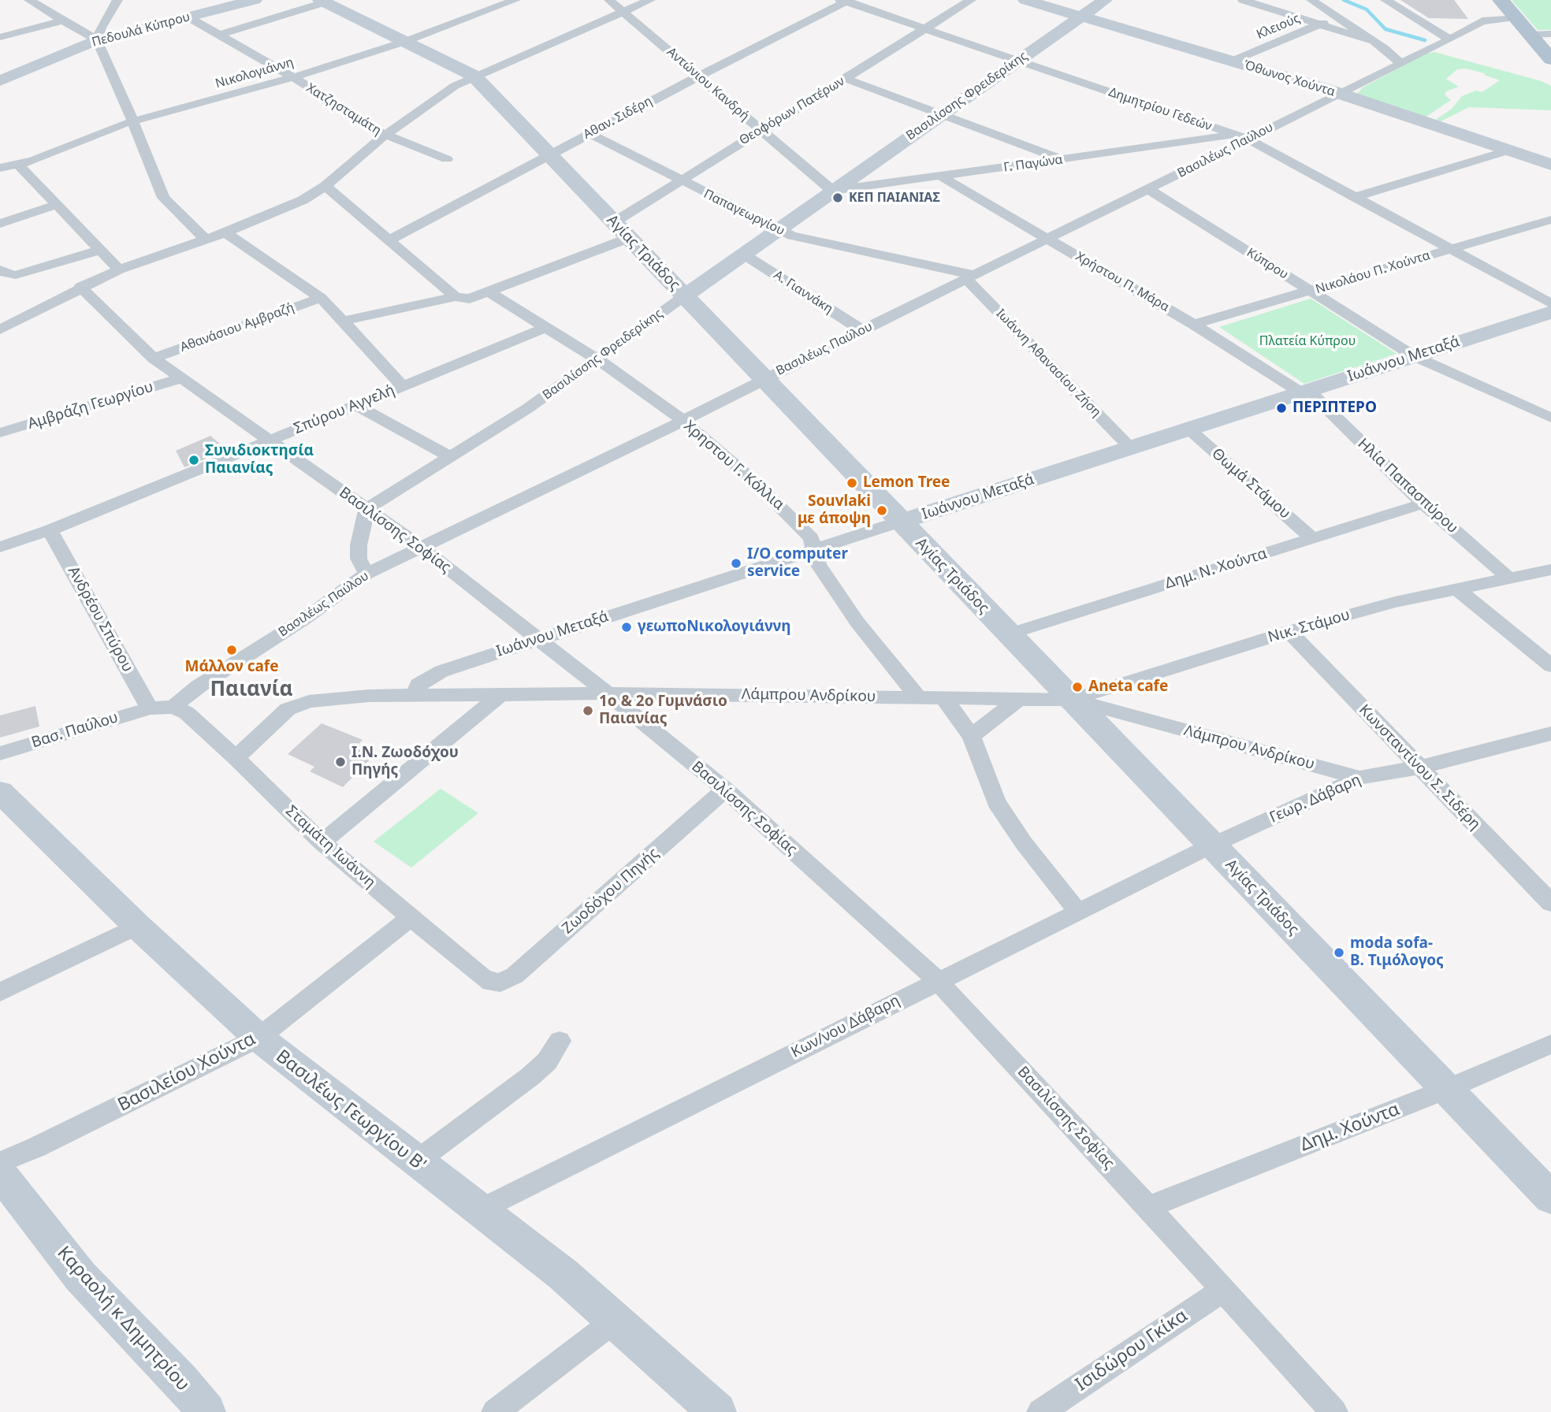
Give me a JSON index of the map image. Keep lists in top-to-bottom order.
{
  "streets": {
    "street": [
      "Κλειούς",
      "Πεδουλά Κύπρου",
      "Νικολογιάννη",
      "Όθωνος Χούντα",
      "Αντώνιου Κανδρή",
      "Βασιλίσσης Φρειδερίκης",
      "Χατζησταμάτη",
      "Δημητρίου Γεδεών",
      "Θεοφόρων Πατέρων",
      "Αθαν. Σιδέρη",
      "Βασιλέως Παύλου",
      "Γ. Παγώνα",
      "Παπαγεωργίου",
      "Αγίας Τριάδος",
      "Κύπρου",
      "Νικολάου Π. Χούντα",
      "Χρήστου Π. Μάρα",
      "Α. Γιαννάκη",
      "Αθανάσιου Αμβραζή",
      "Ιωάννου Μεταξά",
      "Ιωάννη Αθανασίου Ζήση",
      "Αμβράζη Γεωργίου",
      "Σπύρου Αγγελή",
      "Χρηστου Γ. Κόλλια",
      "Θωμά Στάμου",
      "Ηλία Παπασπύρου",
      "Βασιλίσσης Σοφίας",
      "Δημ. Ν. Χούντα",
      "Ανδρέου Σπύρου",
      "Νικ. Στάμου",
      "Λάμπρου Ανδρίκου",
      "Βασ. Παύλου",
      "Κωνσταντίνου Σ. Σιδέρη",
      "Γεωρ. Δάβαρη",
      "Σταμάτη Ιωάννη",
      "Ζωοδόχου Πηγής",
      "Κων/νου Δάβαρη",
      "Βασιλείου Χούντα",
      "Βασιλέως Γεωργίου Β'",
      "Δημ. Χούντα",
      "Καραολή κ Δημητρίου",
      "Ισιδώρου Γκίκα"
    ]
  },
  "crossings": [
    ["Κλειούς", "Όθωνος Χούντα"],
    ["Πεδουλά Κύπρου", "Χατζησταμάτη"],
    ["Νικολογιάννη", "Χατζησταμάτη"],
    ["Νικολογιάννη", "Αγίας Τριάδος"],
    ["Όθωνος Χούντα", "Βασιλίσσης Φρειδερίκης"],
    ["Όθωνος Χούντα", "Βασιλέως Παύλου"],
    ["Αντώνιου Κανδρή", "Βασιλίσσης Φρειδερίκης"],
    ["Αντώνιου Κανδρή", "Θεοφόρων Πατέρων"],
    ["Αντώνιου Κανδρή", "Αθαν. Σιδέρη"],
    ["Αντώνιου Κανδρή", "Γ. Παγώνα"],
    ["Βασιλίσσης Φρειδερίκης", "Δημητρίου Γεδεών"],
    ["Βασιλίσσης Φρειδερίκης", "Γ. Παγώνα"],
    ["Βασιλίσσης Φρειδερίκης", "Παπαγεωργίου"],
    ["Βασιλίσσης Φρειδερίκης", "Αγίας Τριάδος"],
    ["Βασιλίσσης Φρειδερίκης", "Α. Γιαννάκη"],
    ["Βασιλίσσης Φρειδερίκης", "Χρηστου Γ. Κόλλια"],
    ["Βασιλίσσης Φρειδερίκης", "Βασιλίσσης Σοφίας"],
    ["Δημητρίου Γεδεών", "Θεοφόρων Πατέρων"],
    ["Δημητρίου Γεδεών", "Αθαν. Σιδέρη"],
    ["Δημητρίου Γεδεών", "Βασιλέως Παύλου"],
    ["Δημητρίου Γεδεών", "Γ. Παγώνα"],
    ["Δημητρίου Γεδεών", "Νικολάου Π. Χούντα"],
    ["Θεοφόρων Πατέρων", "Παπαγεωργίου"],
    ["Θεοφόρων Πατέρων", "Αγίας Τριάδος"],
    ["Αθαν. Σιδέρη", "Παπαγεωργίου"],
    ["Αθαν. Σιδέρη", "Αγίας Τριάδος"],
    ["Βασιλέως Παύλου", "Γ. Παγώνα"],
    ["Βασιλέως Παύλου", "Παπαγεωργίου"],
    ["Βασιλέως Παύλου", "Αγίας Τριάδος"],
    ["Βασιλέως Παύλου", "Κύπρου"],
    ["Βασιλέως Παύλου", "Χρήστου Π. Μάρα"],
    ["Βασιλέως Παύλου", "Α. Γιαννάκη"],
    ["Βασιλέως Παύλου", "Ιωάννη Αθανασίου Ζήση"],
    ["Βασιλέως Παύλου", "Χρηστου Γ. Κόλλια"],
    ["Βασιλέως Παύλου", "Βασιλίσσης Σοφίας"],
    ["Βασιλέως Παύλου", "Σταμάτη Ιωάννη"],
    ["Γ. Παγώνα", "Χρήστου Π. Μάρα"],
    ["Παπαγεωργίου", "Ιωάννη Αθανασίου Ζήση"],
    ["Αγίας Τριάδος", "Ιωάννου Μεταξά"],
    ["Αγίας Τριάδος", "Δημ. Ν. Χούντα"],
    ["Αγίας Τριάδος", "Νικ. Στάμου"],
    ["Αγίας Τριάδος", "Λάμπρου Ανδρίκου"],
    ["Αγίας Τριάδος", "Γεωρ. Δάβαρη"],
    ["Αγίας Τριάδος", "Κων/νου Δάβαρη"],
    ["Αγίας Τριάδος", "Δημ. Χούντα"],
    ["Κύπρου", "Νικολάου Π. Χούντα"],
    ["Κύπρου", "Ιωάννου Μεταξά"],
    ["Νικολάου Π. Χούντα", "Χρήστου Π. Μάρα"],
    ["Χρήστου Π. Μάρα", "Ιωάννου Μεταξά"],
    ["Χρήστου Π. Μάρα", "Ηλία Παπασπύρου"],
    ["Αθανάσιου Αμβραζή", "Βασιλίσσης Σοφίας"],
    ["Ιωάννου Μεταξά", "Ιωάννη Αθανασίου Ζήση"],
    ["Ιωάννου Μεταξά", "Χρηστου Γ. Κόλλια"],
    ["Ιωάννου Μεταξά", "Θωμά Στάμου"],
    ["Ιωάννου Μεταξά", "Ηλία Παπασπύρου"],
    ["Ιωάννου Μεταξά", "Βασιλίσσης Σοφίας"],
    ["Ιωάννου Μεταξά", "Λάμπρου Ανδρίκου"],
    ["Αμβράζη Γεωργίου", "Βασιλίσσης Σοφίας"],
    ["Σπύρου Αγγελή", "Χρηστου Γ. Κόλλια"],
    ["Σπύρου Αγγελή", "Βασιλίσσης Σοφίας"],
    ["Σπύρου Αγγελή", "Ανδρέου Σπύρου"],
    ["Χρηστου Γ. Κόλλια", "Λάμπρου Ανδρίκου"],
    ["Θωμά Στάμου", "Δημ. Ν. Χούντα"],
    ["Ηλία Παπασπύρου", "Δημ. Ν. Χούντα"],
    ["Ηλία Παπασπύρου", "Νικ. Στάμου"],
    ["Βασιλίσσης Σοφίας", "Λάμπρου Ανδρίκου"],
    ["Βασιλίσσης Σοφίας", "Ζωοδόχου Πηγής"],
    ["Βασιλίσσης Σοφίας", "Κων/νου Δάβαρη"],
    ["Βασιλίσσης Σοφίας", "Δημ. Χούντα"],
    ["Βασιλίσσης Σοφίας", "Ισιδώρου Γκίκα"],
    ["Ανδρέου Σπύρου", "Βασ. Παύλου"],
    ["Νικ. Στάμου", "Λάμπρου Ανδρίκου"],
    ["Νικ. Στάμου", "Κωνσταντίνου Σ. Σιδέρη"],
    ["Λάμπρου Ανδρίκου", "Γεωρ. Δάβαρη"],
    ["Λάμπρου Ανδρίκου", "Σταμάτη Ιωάννη"],
    ["Κωνσταντίνου Σ. Σιδέρη", "Γεωρ. Δάβαρη"],
    ["Γεωρ. Δάβαρη", "Κων/νου Δάβαρη"],
    ["Σταμάτη Ιωάννη", "Ζωοδόχου Πηγής"],
    ["Σταμάτη Ιωάννη", "Βασιλείου Χούντα"],
    ["Κων/νου Δάβαρη", "Βασιλέως Γεωργίου Β'"],
    ["Βασιλείου Χούντα", "Βασιλέως Γεωργίου Β'"]
  ],
  "districts": ["Παιανία"],
  "parks": ["Πλατεία Κύπρου"],
  "places": [
    "ΚΕΠ ΠΑΙΑΝΙΑΣ",
    "ΠΕΡΙΠΤΕΡΟ",
    "Συνιδιοκτησία Παιανίας",
    "Lemon Tree",
    "Souvlaki με άποψη",
    "I/O computer service",
    "γεωποΝικολογιάννη",
    "Μάλλον cafe",
    "Aneta cafe",
    "1ο & 2ο Γυμνάσιο Παιανίας",
    "Ι.Ν. Ζωοδόχου Πηγής",
    "moda sofa- Β. Τιμόλογος"
  ]
}
